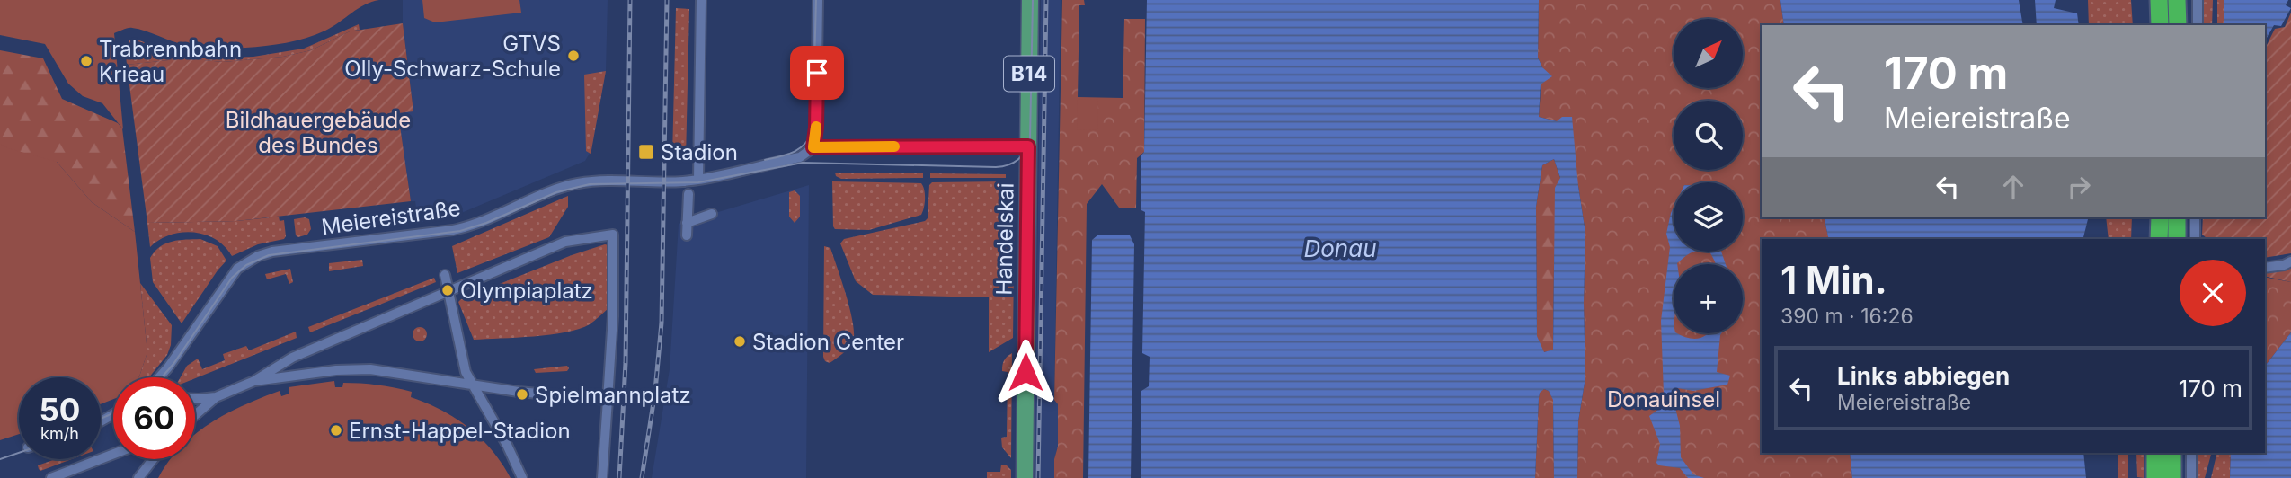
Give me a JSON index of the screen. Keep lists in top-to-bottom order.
{
  "streets": {
    "main road": ["B14", "Handelskai"],
    "street": ["Meiereistraße"]
  },
  "water": ["Donau"],
  "parks": ["Bildhauergebäude des Bundes", "Donauinsel"],
  "places": {
    "other": [
      "GTVS Olly-Schwarz-Schule",
      "Trabrennbahn Krieau",
      "Olympiaplatz",
      "Stadion Center",
      "Spielmannplatz",
      "Ernst-Happel-Stadion"
    ],
    "transit": ["Stadion"]
  },
  "north": "top right",
  "page": {
    "map_buttons": "+",
    "turn": ["170 m", "Meiereistraße"],
    "heading": ["1 Min.", "390 m · 16:26"],
    "list": [
      {
        "name": "Links abbiegen",
        "note": "Meiereistraße",
        "value": "170 m"
      }
    ],
    "speed": "50 km/h",
    "limit": "60"
  }
}
